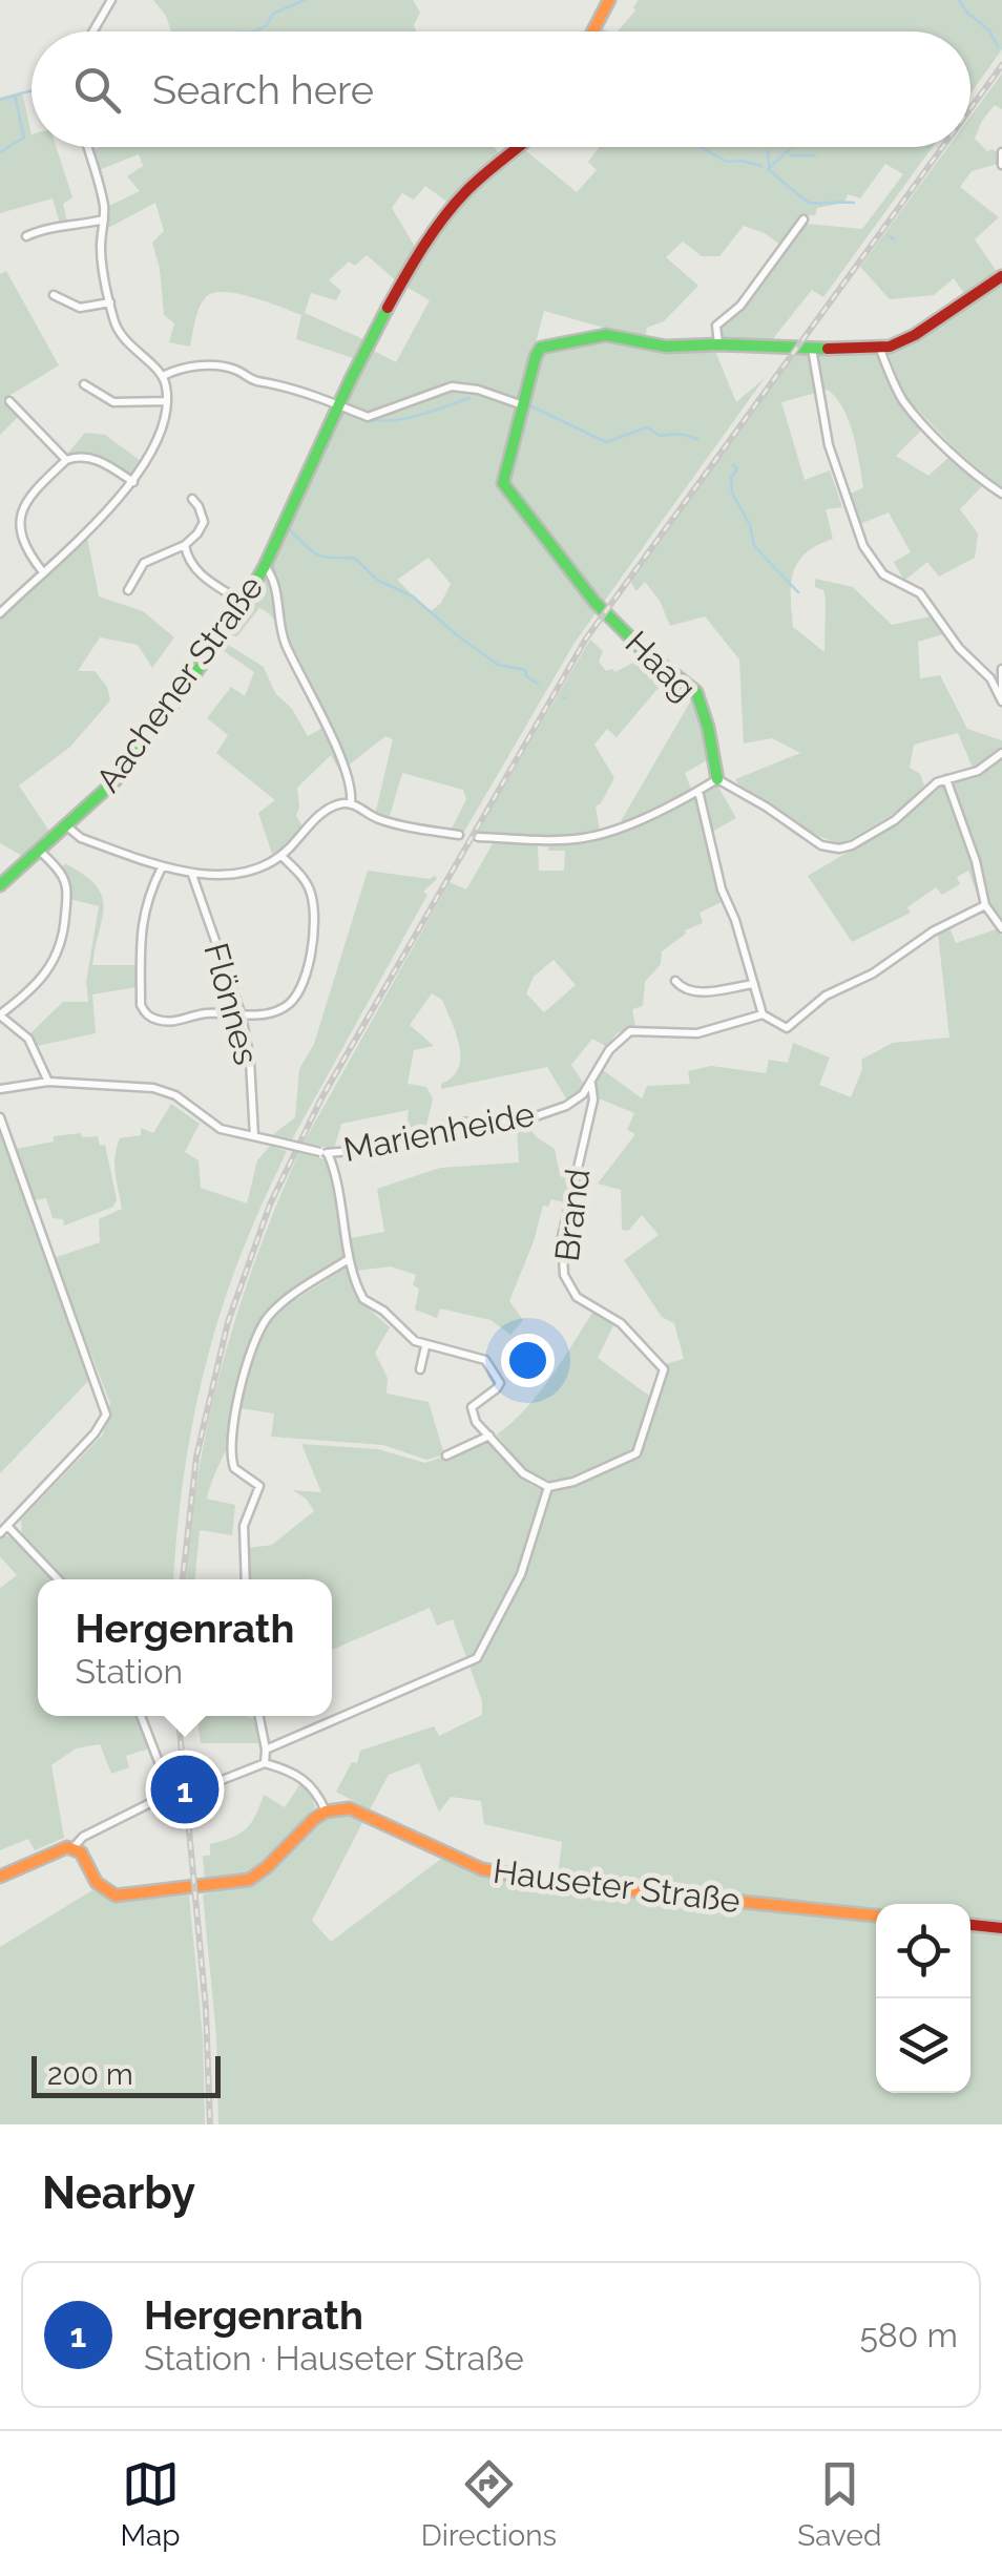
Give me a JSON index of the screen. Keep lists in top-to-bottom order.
{
  "streets": {
    "street": [
      "Haag",
      "Aachener Straße",
      "Flönnes",
      "Marienheide",
      "Brand",
      "Hauseter Straße"
    ]
  },
  "crossings": [
    ["Flönnes", "Marienheide"],
    ["Marienheide", "Brand"]
  ],
  "scale_bar": "200 m",
  "page": {
    "search": "Search here",
    "popup": ["Hergenrath", "Station"],
    "pins": "1",
    "scale": "200 m",
    "heading": "Nearby",
    "list": [
      {
        "mark": "1",
        "name": "Hergenrath",
        "note": "Station · Hauseter Straße",
        "value": "580 m"
      }
    ],
    "nav": ["Map", "Directions", "Saved"]
  }
}
